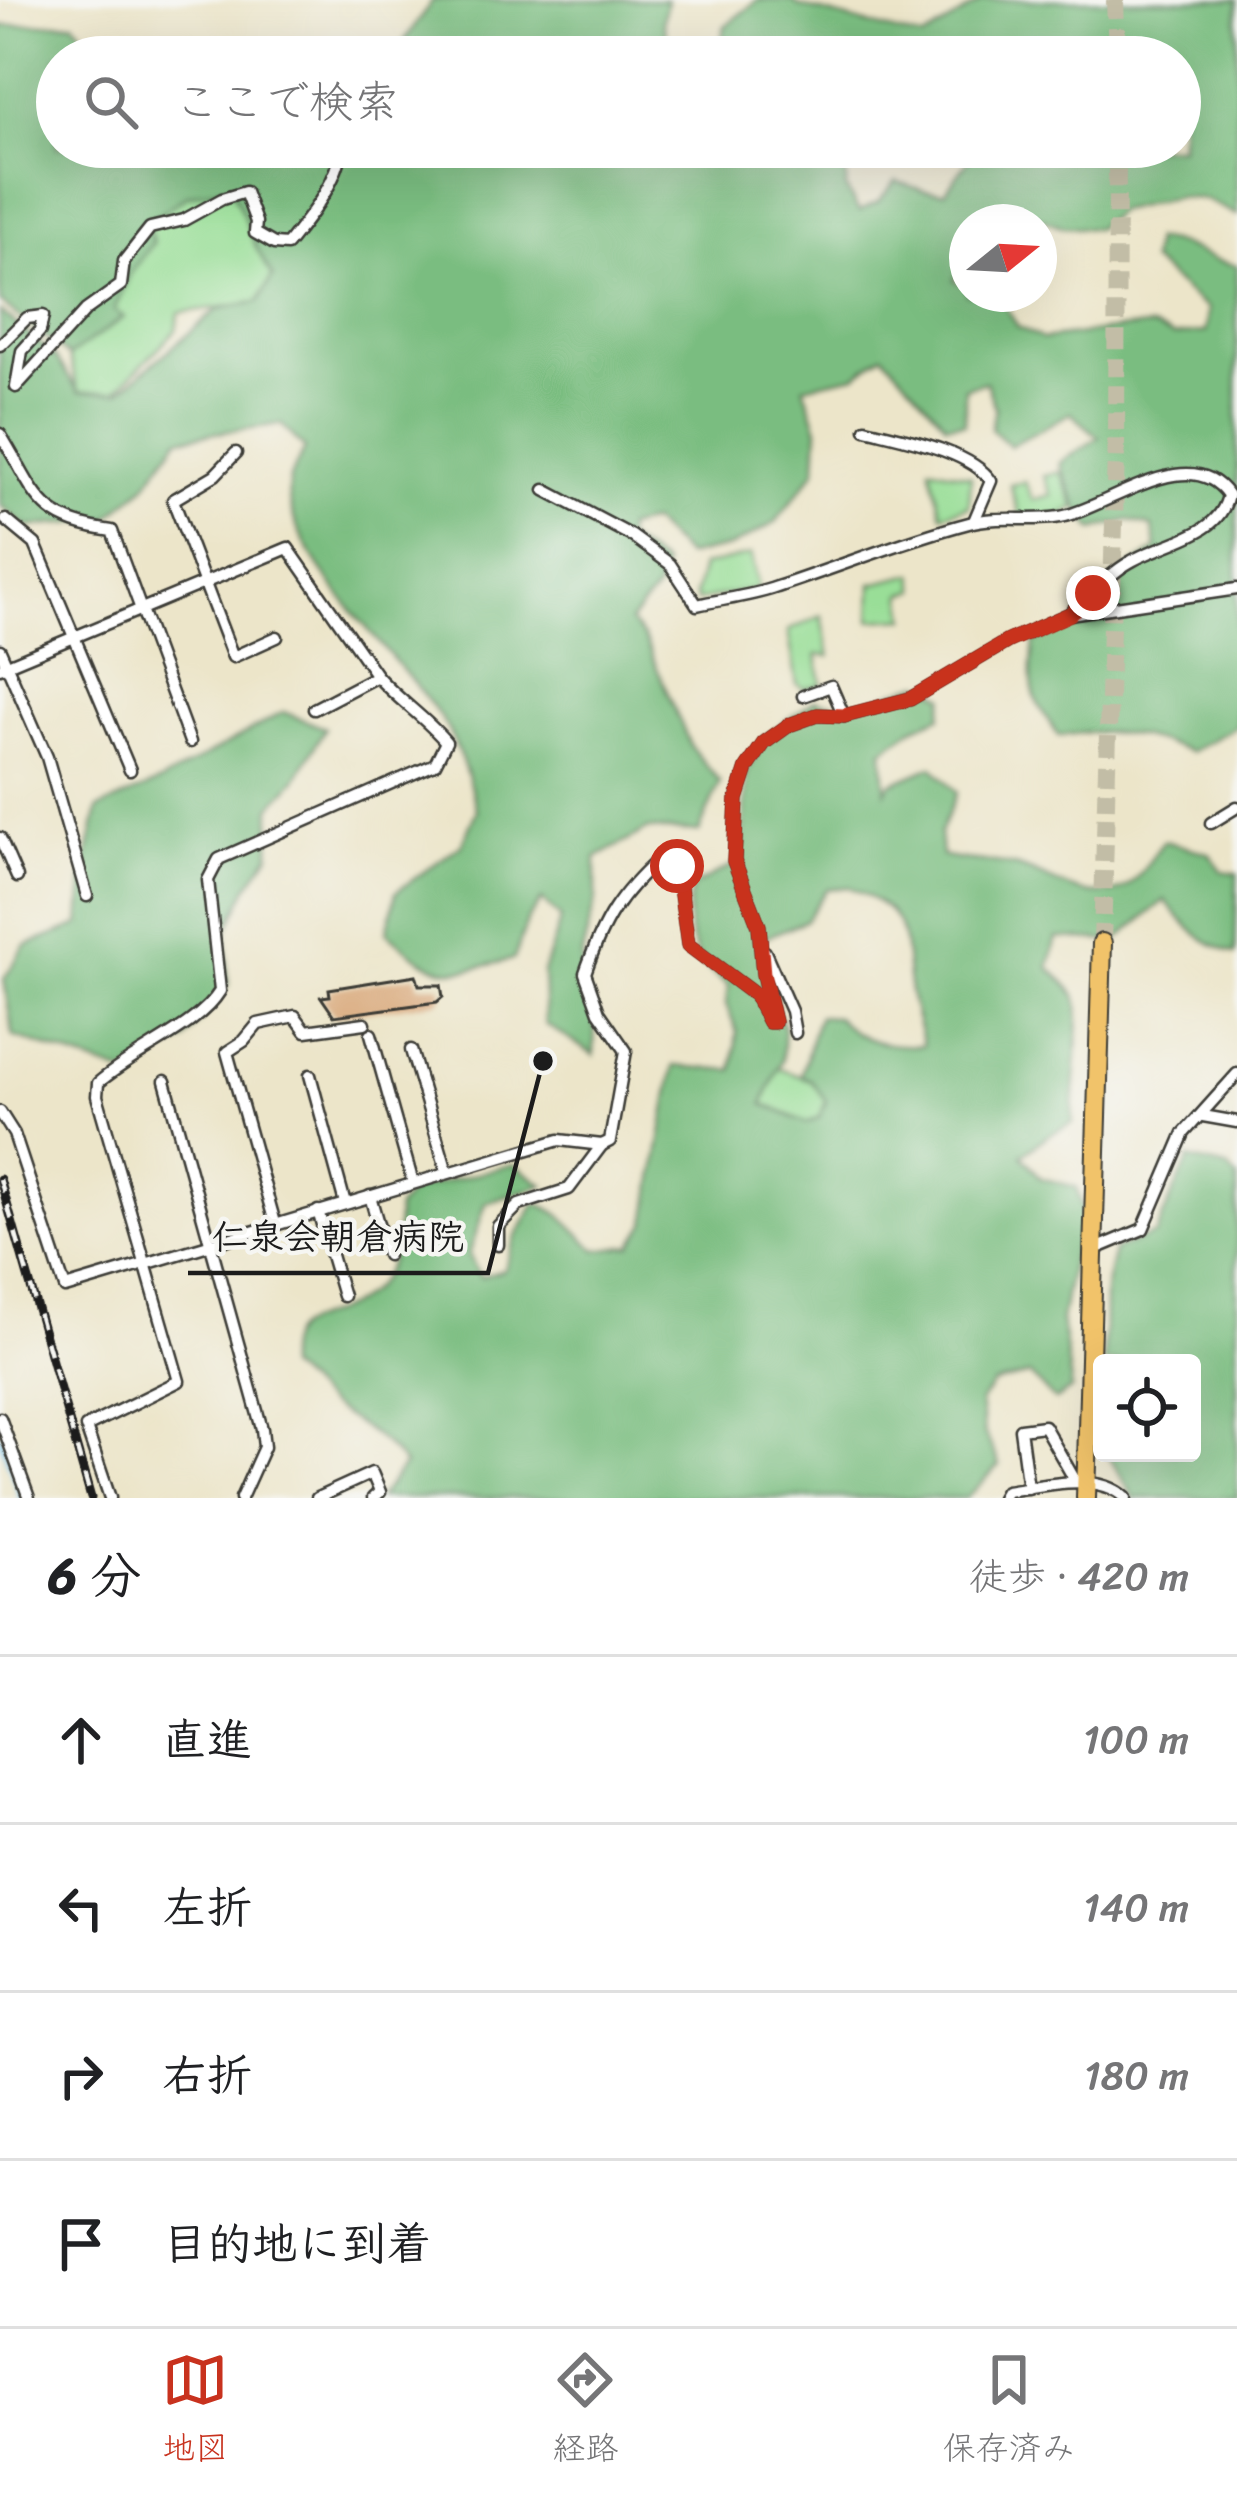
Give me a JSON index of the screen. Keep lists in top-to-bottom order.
{
  "places": ["仁泉会朝倉病院"],
  "north": "right",
  "page": {
    "search": "ここで検索",
    "heading": ["6 分", "徒歩 · 420 m"],
    "list": [
      ["直進", "100 m"],
      ["左折", "140 m"],
      ["右折", "180 m"],
      "目的地に到着"
    ],
    "nav": ["地図", "経路", "保存済み"]
  }
}
